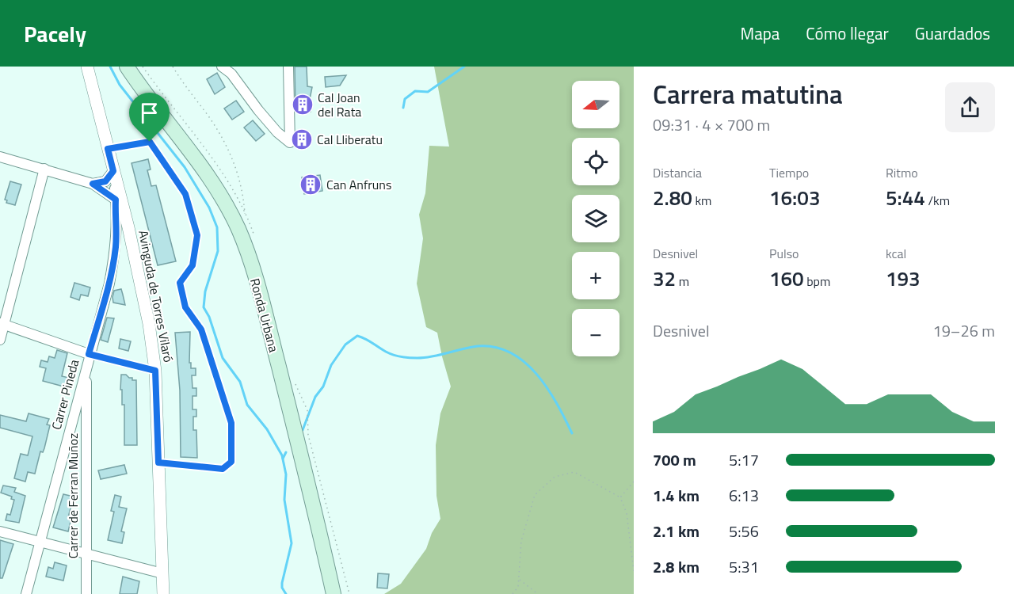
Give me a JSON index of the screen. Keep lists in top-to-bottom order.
{
  "streets": {
    "main road": ["Ronda Urbana"],
    "street": ["Avinguda de Torres Vilaró", "Carrer Pineda", "Carrer de Ferran Muñoz"]
  },
  "crossings": [
    ["Avinguda de Torres Vilaró", "Carrer Pineda"],
    ["Carrer Pineda", "Carrer de Ferran Muñoz"]
  ],
  "places": {
    "building": ["Cal Joan del Rata", "Cal Lliberatu", "Can Anfruns"]
  },
  "north": "left",
  "page": {
    "header": "Pacely",
    "nav": ["Mapa", "Cómo llegar", "Guardados"],
    "heading": ["Carrera matutina", "09:31 · 4 × 700 m"],
    "map_buttons": ["+", "−"],
    "stats": [
      ["Distancia", "2.80 km"],
      ["Tiempo", "16:03"],
      ["Ritmo", "5:44 /km"],
      ["Desnivel", "32 m"],
      ["Pulso", "160 bpm"],
      ["kcal", "193"]
    ],
    "chart": ["Desnivel", "19–26 m"],
    "list": [
      {
        "name": "700 m",
        "note": "5:17"
      },
      {
        "name": "1.4 km",
        "note": "6:13"
      },
      {
        "name": "2.1 km",
        "note": "5:56"
      },
      {
        "name": "2.8 km",
        "note": "5:31"
      }
    ]
  }
}
